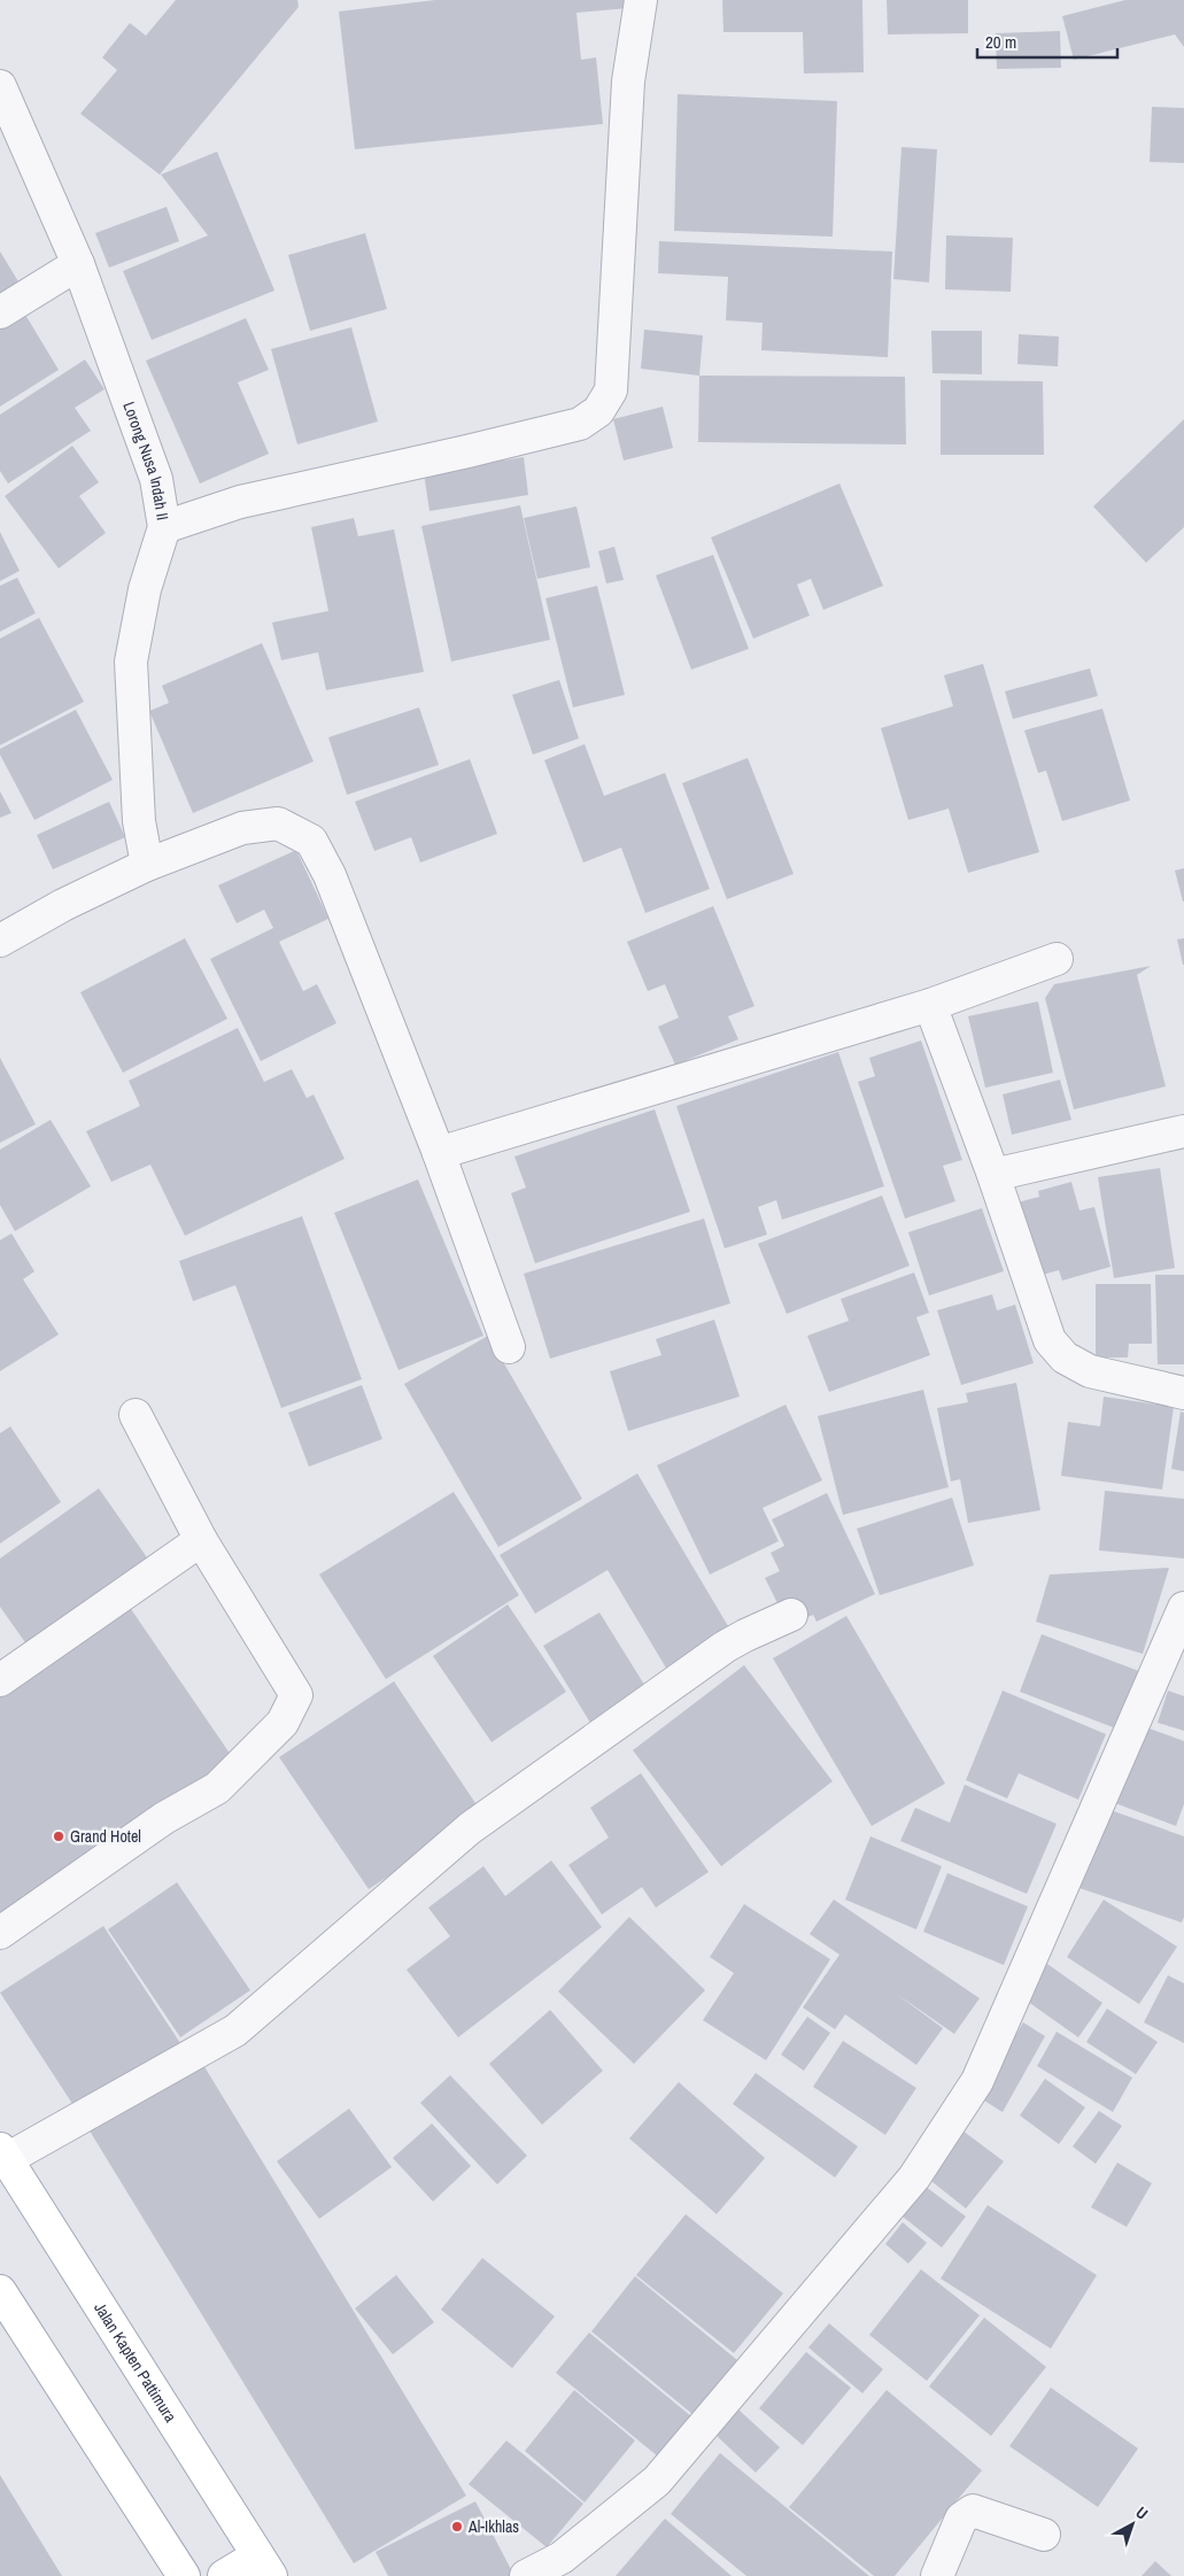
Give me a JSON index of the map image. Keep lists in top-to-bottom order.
{
  "streets": {
    "main road": ["Jalan Kapten Pattimura"],
    "street": ["Lorong Nusa Indah II"]
  },
  "places": ["Grand Hotel", "Al-Ikhlas"],
  "scale_bar": "20 m",
  "north": "top right"
}
